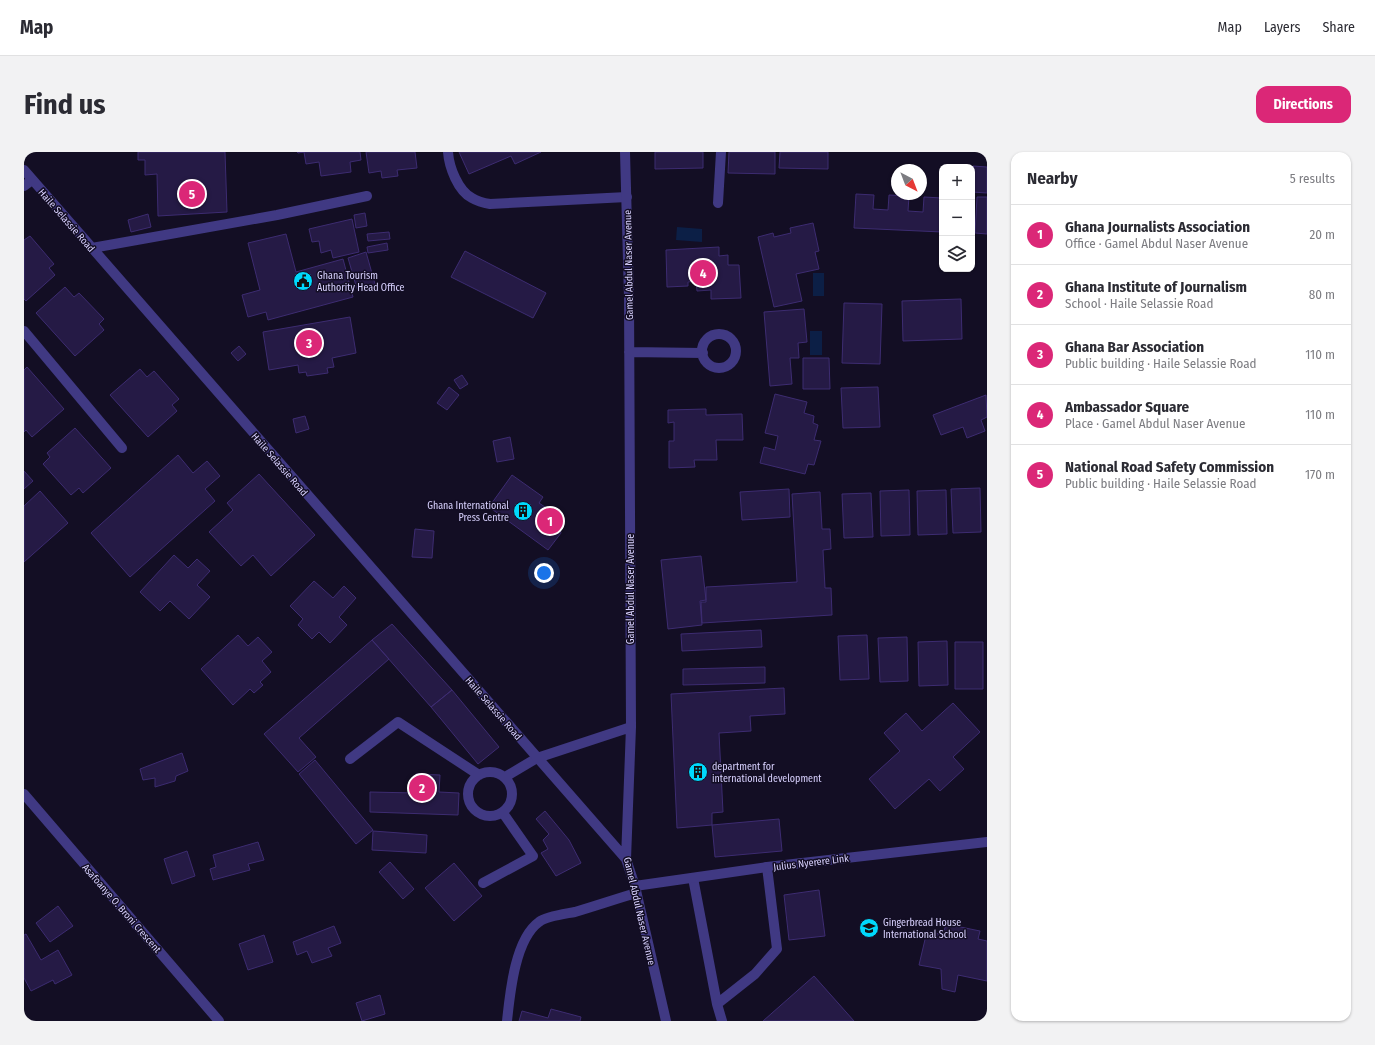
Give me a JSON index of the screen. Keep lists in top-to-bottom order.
{
  "streets": {
    "street": [
      "Haile Selassie Road",
      "Gamel Abdul Naser Avenue",
      "Julius Nyerere Link",
      "Asafoanye O. Broni Crescent"
    ]
  },
  "crossings": [
    ["Haile Selassie Road", "Gamel Abdul Naser Avenue"],
    ["Gamel Abdul Naser Avenue", "Julius Nyerere Link"]
  ],
  "places": {
    "public building": ["Ghana Tourism Authority Head Office"],
    "building": ["Ghana International Press Centre", "department for international development"],
    "school or university": ["Gingerbread House International School"]
  },
  "north": "bottom right",
  "page": {
    "header": "Map",
    "nav": ["Map", "Layers", "Share"],
    "buttons": "Directions",
    "title": "Find us",
    "heading": ["Nearby", "5 results"],
    "map_buttons": ["+", "−"],
    "pins": [
      "5",
      "4",
      "3",
      "1",
      "2"
    ],
    "list": [
      {
        "mark": "1",
        "name": "Ghana Journalists Association",
        "note": "Office · Gamel Abdul Naser Avenue",
        "value": "20 m"
      },
      {
        "mark": "2",
        "name": "Ghana Institute of Journalism",
        "note": "School · Haile Selassie Road",
        "value": "80 m"
      },
      {
        "mark": "3",
        "name": "Ghana Bar Association",
        "note": "Public building · Haile Selassie Road",
        "value": "110 m"
      },
      {
        "mark": "4",
        "name": "Ambassador Square",
        "note": "Place · Gamel Abdul Naser Avenue",
        "value": "110 m"
      },
      {
        "mark": "5",
        "name": "National Road Safety Commission",
        "note": "Public building · Haile Selassie Road",
        "value": "170 m"
      }
    ]
  }
}
